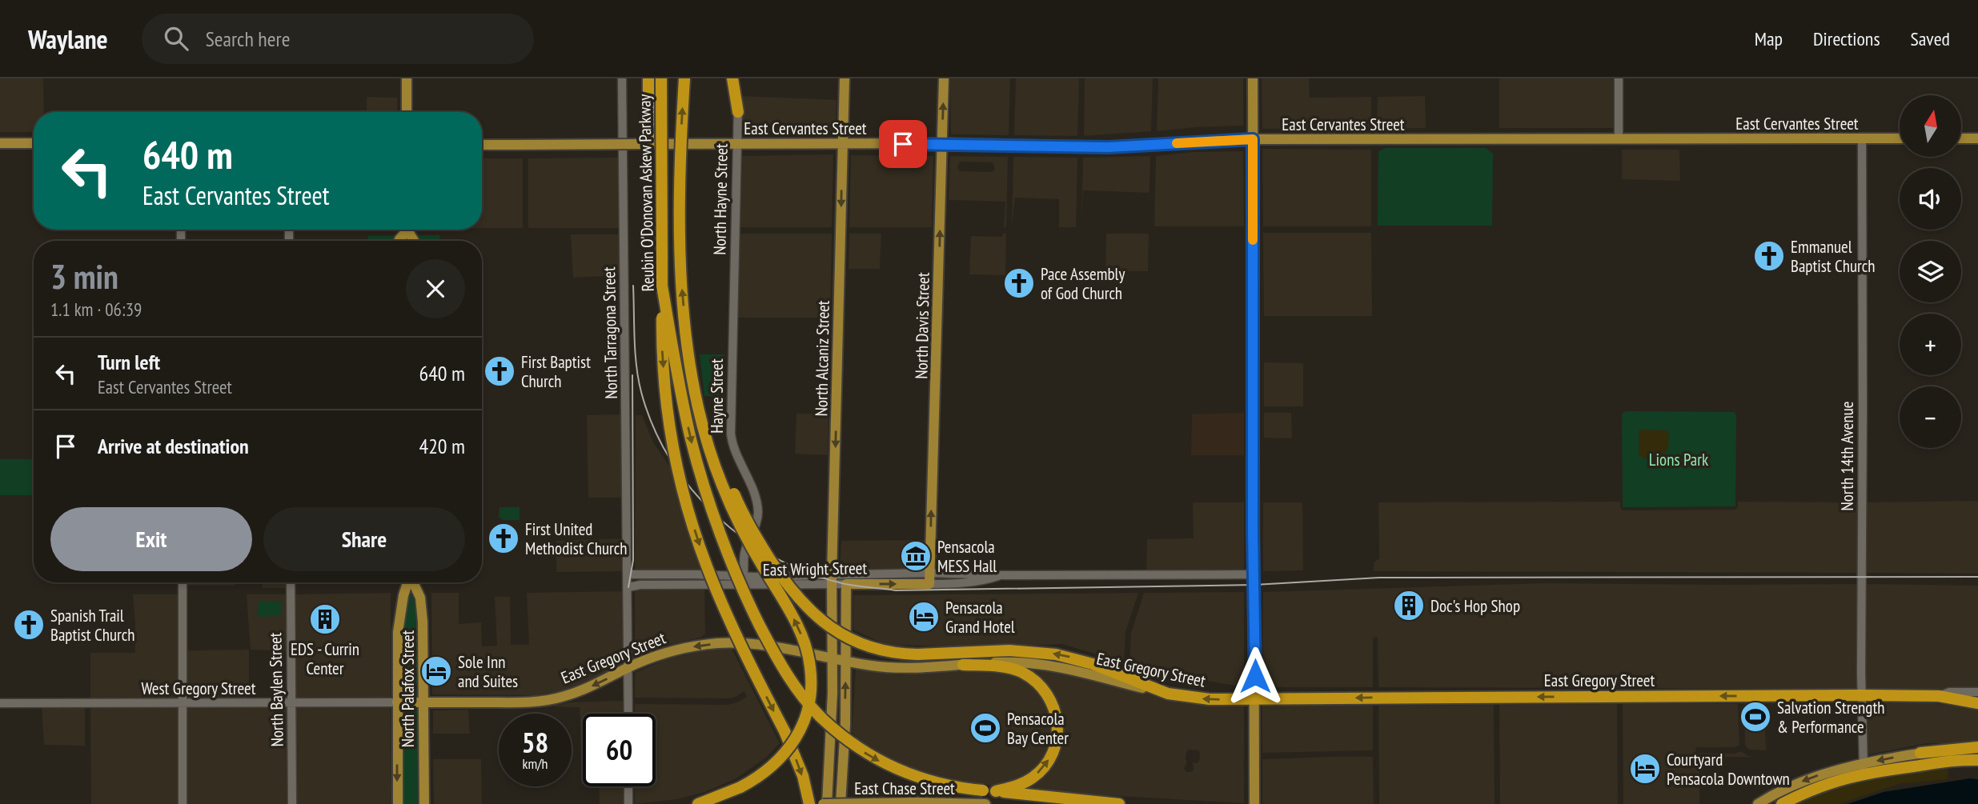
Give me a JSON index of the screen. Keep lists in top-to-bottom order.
{
  "streets": {
    "highway": ["Reubin O'Donovan Askew Parkway", "East Gregory Street"],
    "main road": [
      "East Cervantes Street",
      "North Davis Street",
      "North Alcaniz Street",
      "East Wright Street",
      "North Palafox Street",
      "East Chase Street"
    ],
    "street": [
      "North Hayne Street",
      "North Tarragona Street",
      "Hayne Street",
      "North 14th Avenue",
      "West Gregory Street",
      "North Baylen Street"
    ]
  },
  "crossings": [
    ["East Cervantes Street", "North Hayne Street"],
    ["East Cervantes Street", "North Davis Street"],
    ["East Cervantes Street", "North Alcaniz Street"],
    ["East Cervantes Street", "North 14th Avenue"],
    ["North Hayne Street", "Hayne Street"],
    ["North Davis Street", "East Wright Street"],
    ["North Tarragona Street", "East Wright Street"],
    ["North Tarragona Street", "East Gregory Street"],
    ["North Alcaniz Street", "East Wright Street"],
    ["North Alcaniz Street", "East Gregory Street"],
    ["North Alcaniz Street", "East Chase Street"],
    ["Hayne Street", "East Wright Street"],
    ["North 14th Avenue", "East Gregory Street"],
    ["East Gregory Street", "West Gregory Street"],
    ["East Gregory Street", "North Palafox Street"],
    ["West Gregory Street", "North Palafox Street"],
    ["West Gregory Street", "North Baylen Street"]
  ],
  "one_way": ["North Davis Street", "North Alcaniz Street", "East Gregory Street"],
  "parks": ["Lions Park"],
  "places": {
    "church": [
      "Emmanuel Baptist Church",
      "Pace Assembly of God Church",
      "First Baptist Church",
      "First United Methodist Church",
      "Spanish Trail Baptist Church"
    ],
    "museum": ["Pensacola MESS Hall"],
    "building": ["Doc's Hop Shop", "EDS - Currin Center"],
    "hotel": ["Pensacola Grand Hotel", "Sole Inn and Suites", "Courtyard Pensacola Downtown"],
    "sports": ["Salvation Strength & Performance", "Pensacola Bay Center"]
  },
  "north": "top",
  "page": {
    "header": "Waylane",
    "search": "Search here",
    "nav": ["Map", "Directions", "Saved"],
    "map_buttons": ["+", "−"],
    "turn": ["640 m", "East Cervantes Street"],
    "heading": ["3 min", "1.1 km · 06:39"],
    "list": [
      {
        "name": "Turn left",
        "note": "East Cervantes Street",
        "value": "640 m"
      },
      {
        "name": "Arrive at destination",
        "value": "420 m"
      }
    ],
    "buttons": ["Exit", "Share"],
    "speed": "58 km/h",
    "limit": "60"
  }
}
